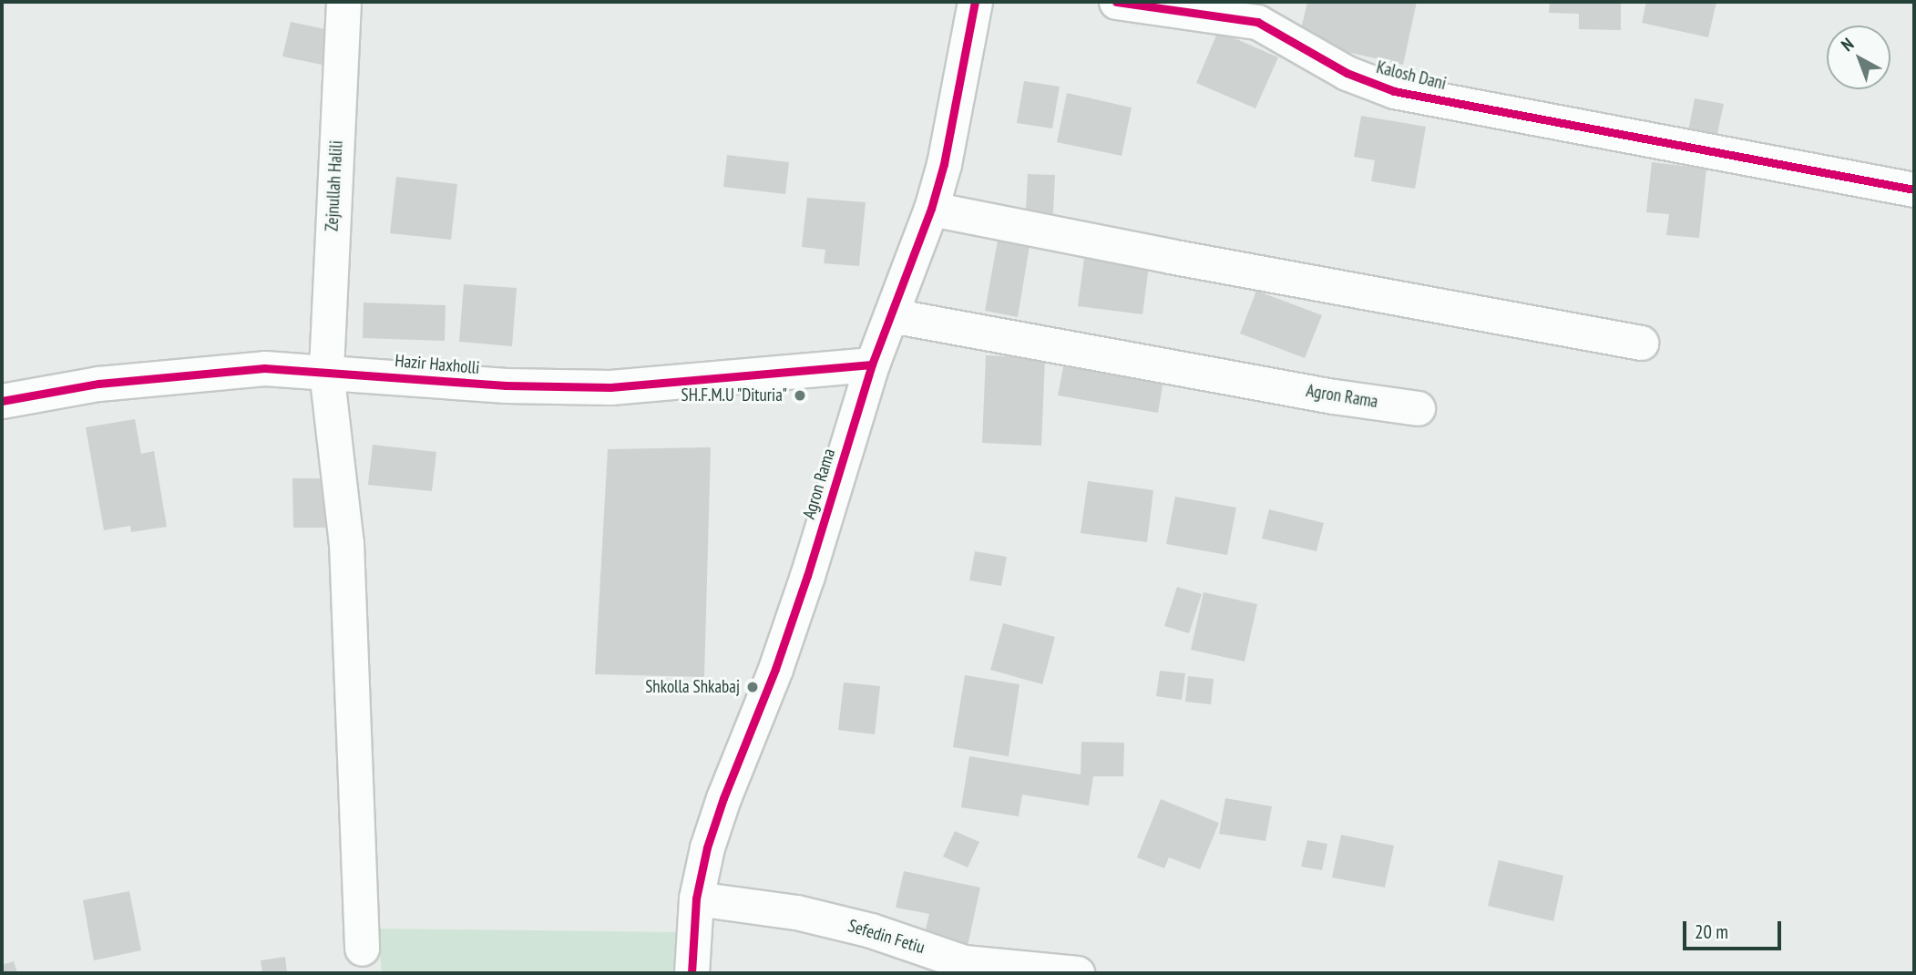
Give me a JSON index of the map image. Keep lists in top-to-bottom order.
{
  "streets": {
    "street": [
      "Kalosh Dani",
      "Zejnullah Halili",
      "Hazir Haxholli",
      "Agron Rama",
      "Sefedin Fetiu"
    ]
  },
  "crossings": [
    ["Zejnullah Halili", "Hazir Haxholli"],
    ["Hazir Haxholli", "Agron Rama"],
    ["Agron Rama", "Sefedin Fetiu"]
  ],
  "places": ["SH.F.M.U \"Dituria\"", "Shkolla Shkabaj"],
  "scale_bar": "20 m",
  "north": "top left"
}
